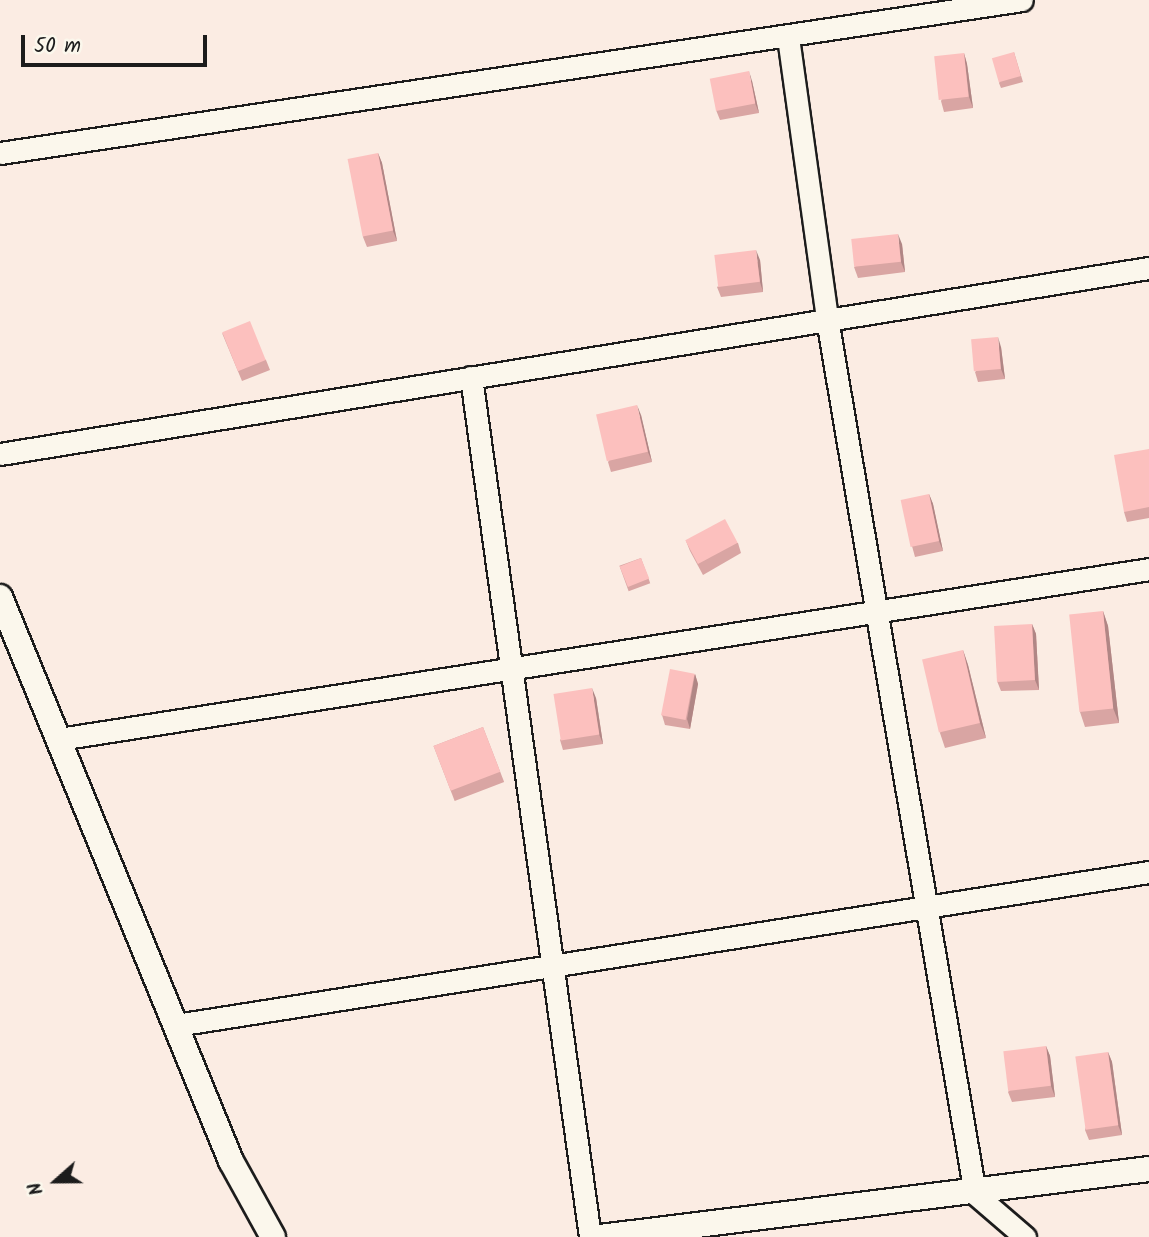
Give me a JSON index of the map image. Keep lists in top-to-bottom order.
{
  "scale_bar": "50 m",
  "north": "left"
}
